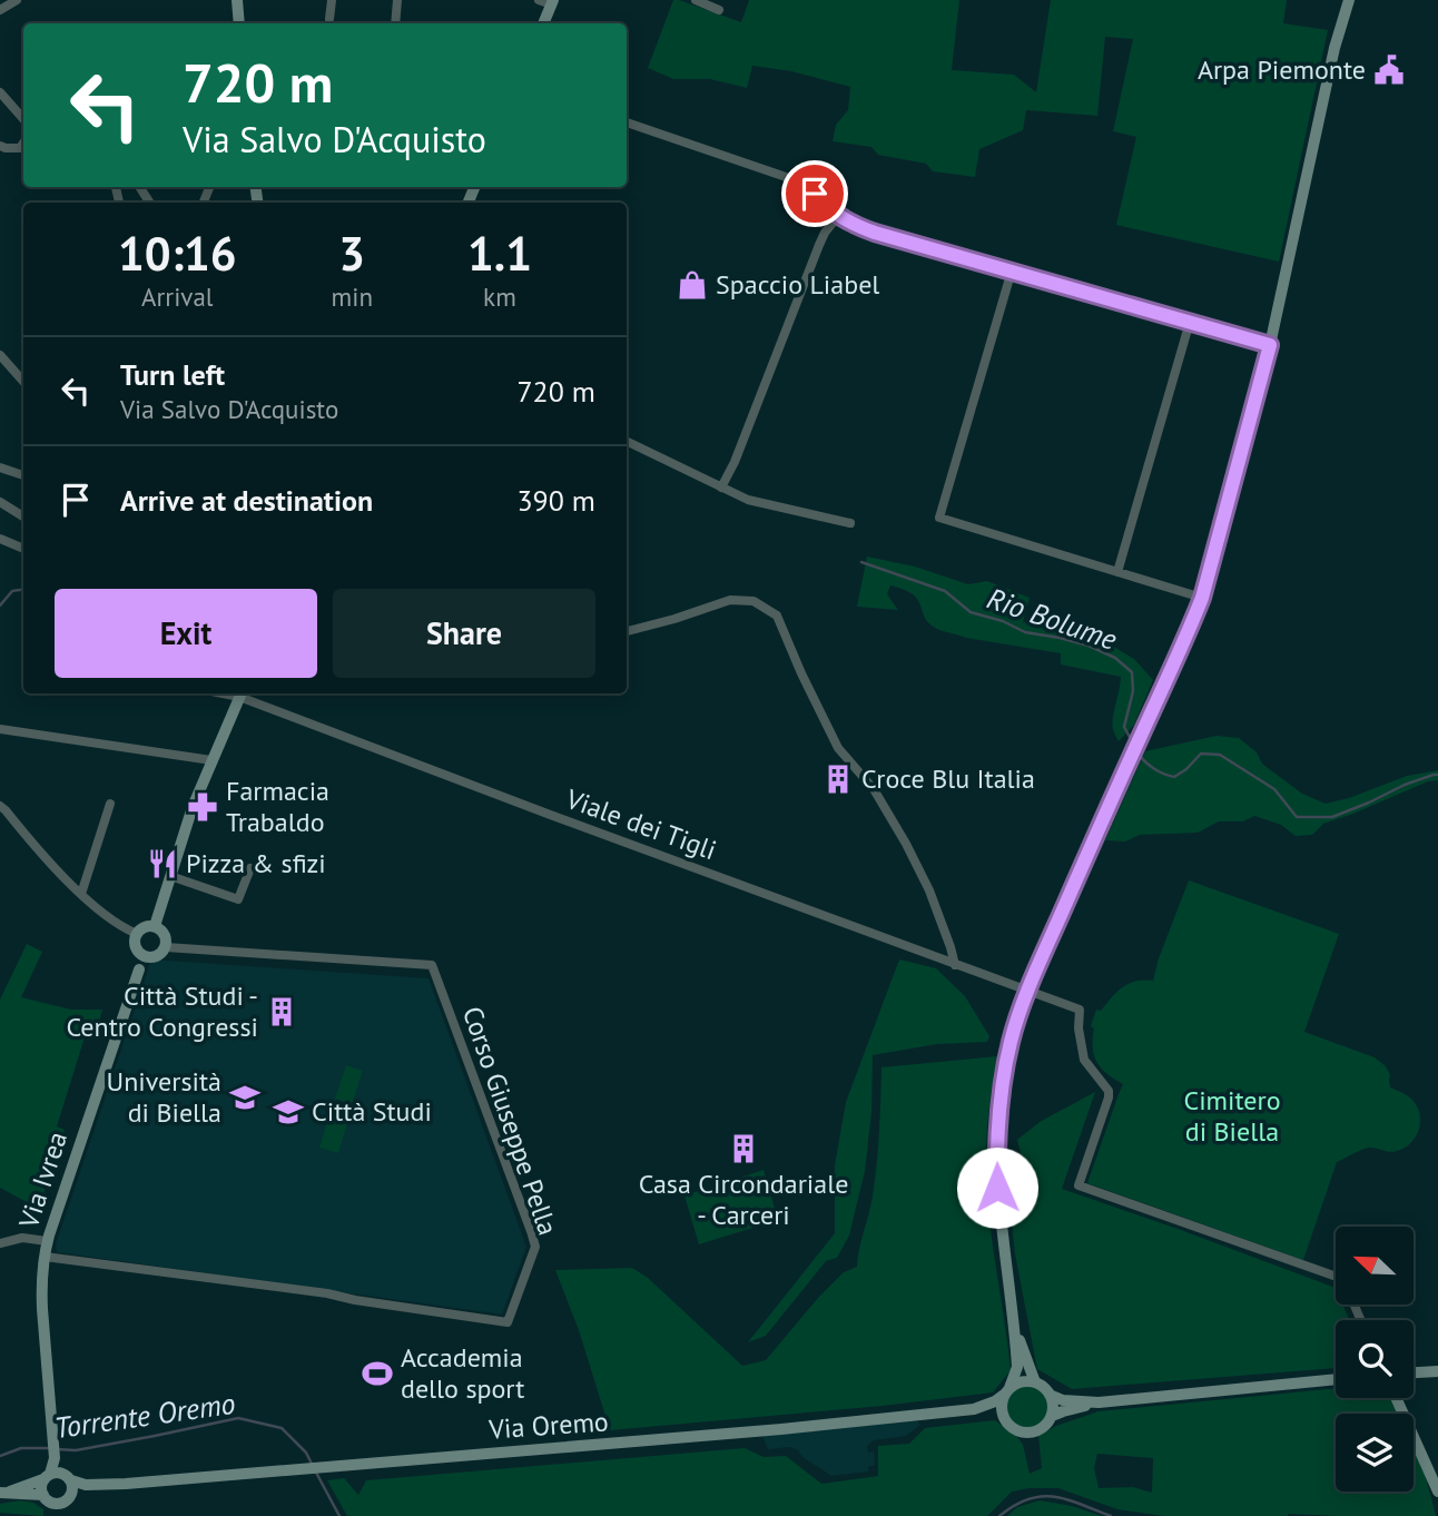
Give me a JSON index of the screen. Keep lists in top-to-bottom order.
{
  "streets": {
    "main road": ["Via Ivrea", "Via Oremo"],
    "street": ["Viale dei Tigli", "Corso Giuseppe Pella"]
  },
  "crossings": [
    ["Corso Giuseppe Pella", "Via Ivrea"],
    ["Via Ivrea", "Via Oremo"]
  ],
  "water": ["Rio Bolume", "Torrente Oremo"],
  "parks": ["Cimitero di Biella"],
  "places": {
    "public building": ["Arpa Piemonte"],
    "shop": ["Spaccio Liabel"],
    "building": ["Croce Blu Italia", "Città Studi - Centro Congressi", "Casa Circondariale - Carceri"],
    "pharmacy": ["Farmacia Trabaldo"],
    "restaurant": ["Pizza & sfizi"],
    "school or university": ["Università di Biella", "Città Studi"],
    "sports": ["Accademia dello sport"]
  },
  "north": "top left",
  "page": {
    "turn": ["720 m", "Via Salvo D'Acquisto"],
    "eta": [
      "10:16",
      "Arrival",
      "3",
      "min",
      "1.1",
      "km"
    ],
    "list": [
      {
        "name": "Turn left",
        "note": "Via Salvo D'Acquisto",
        "value": "720 m"
      },
      {
        "name": "Arrive at destination",
        "value": "390 m"
      }
    ],
    "buttons": ["Exit", "Share"]
  }
}
